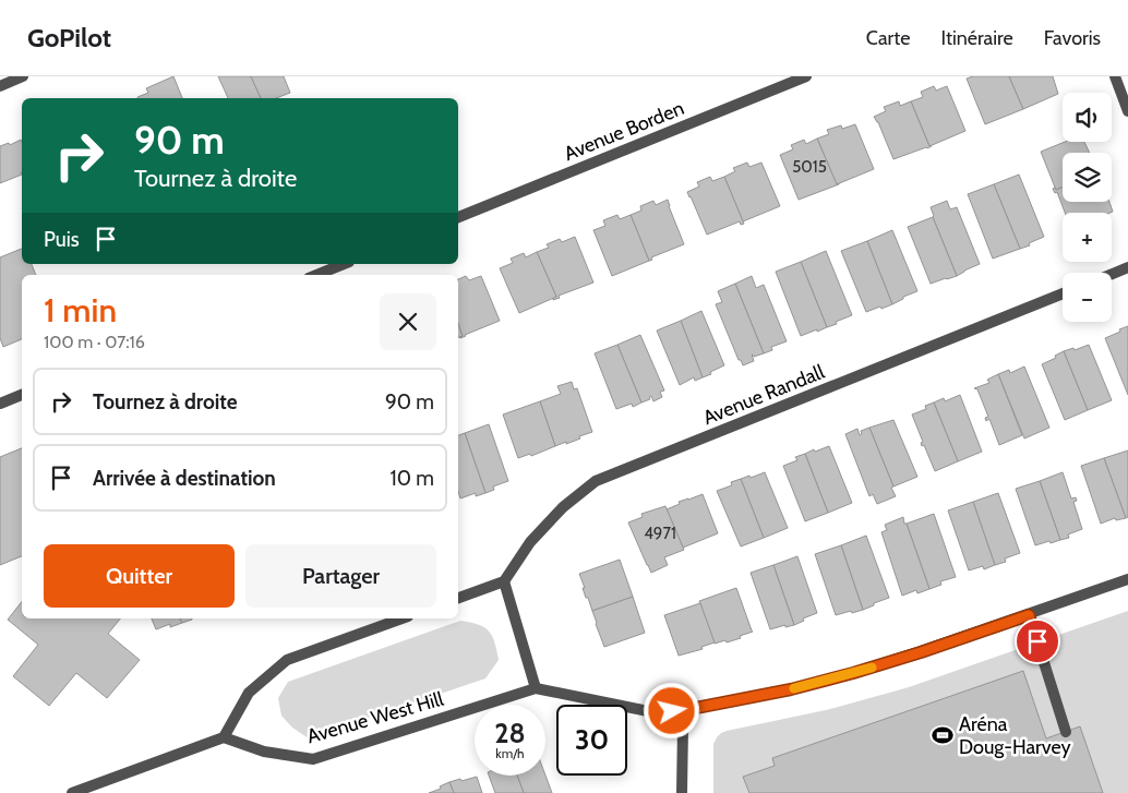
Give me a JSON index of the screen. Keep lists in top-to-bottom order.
{
  "streets": {
    "street": ["Avenue Borden", "Avenue Randall", "Avenue West Hill"]
  },
  "places": {
    "sports": ["Aréna Doug-Harvey"]
  },
  "house_numbers": ["5015", "4971"],
  "page": {
    "header": "GoPilot",
    "nav": ["Carte", "Itinéraire", "Favoris"],
    "map_buttons": ["+", "−"],
    "turn": ["90 m", "Tournez à droite"],
    "then": "Puis",
    "heading": ["1 min", "100 m · 07:16"],
    "list": [
      {
        "name": "Tournez à droite",
        "value": "90 m"
      },
      {
        "name": "Arrivée à destination",
        "value": "10 m"
      }
    ],
    "buttons": ["Quitter", "Partager"],
    "speed": "28 km/h",
    "limit": "30"
  }
}
